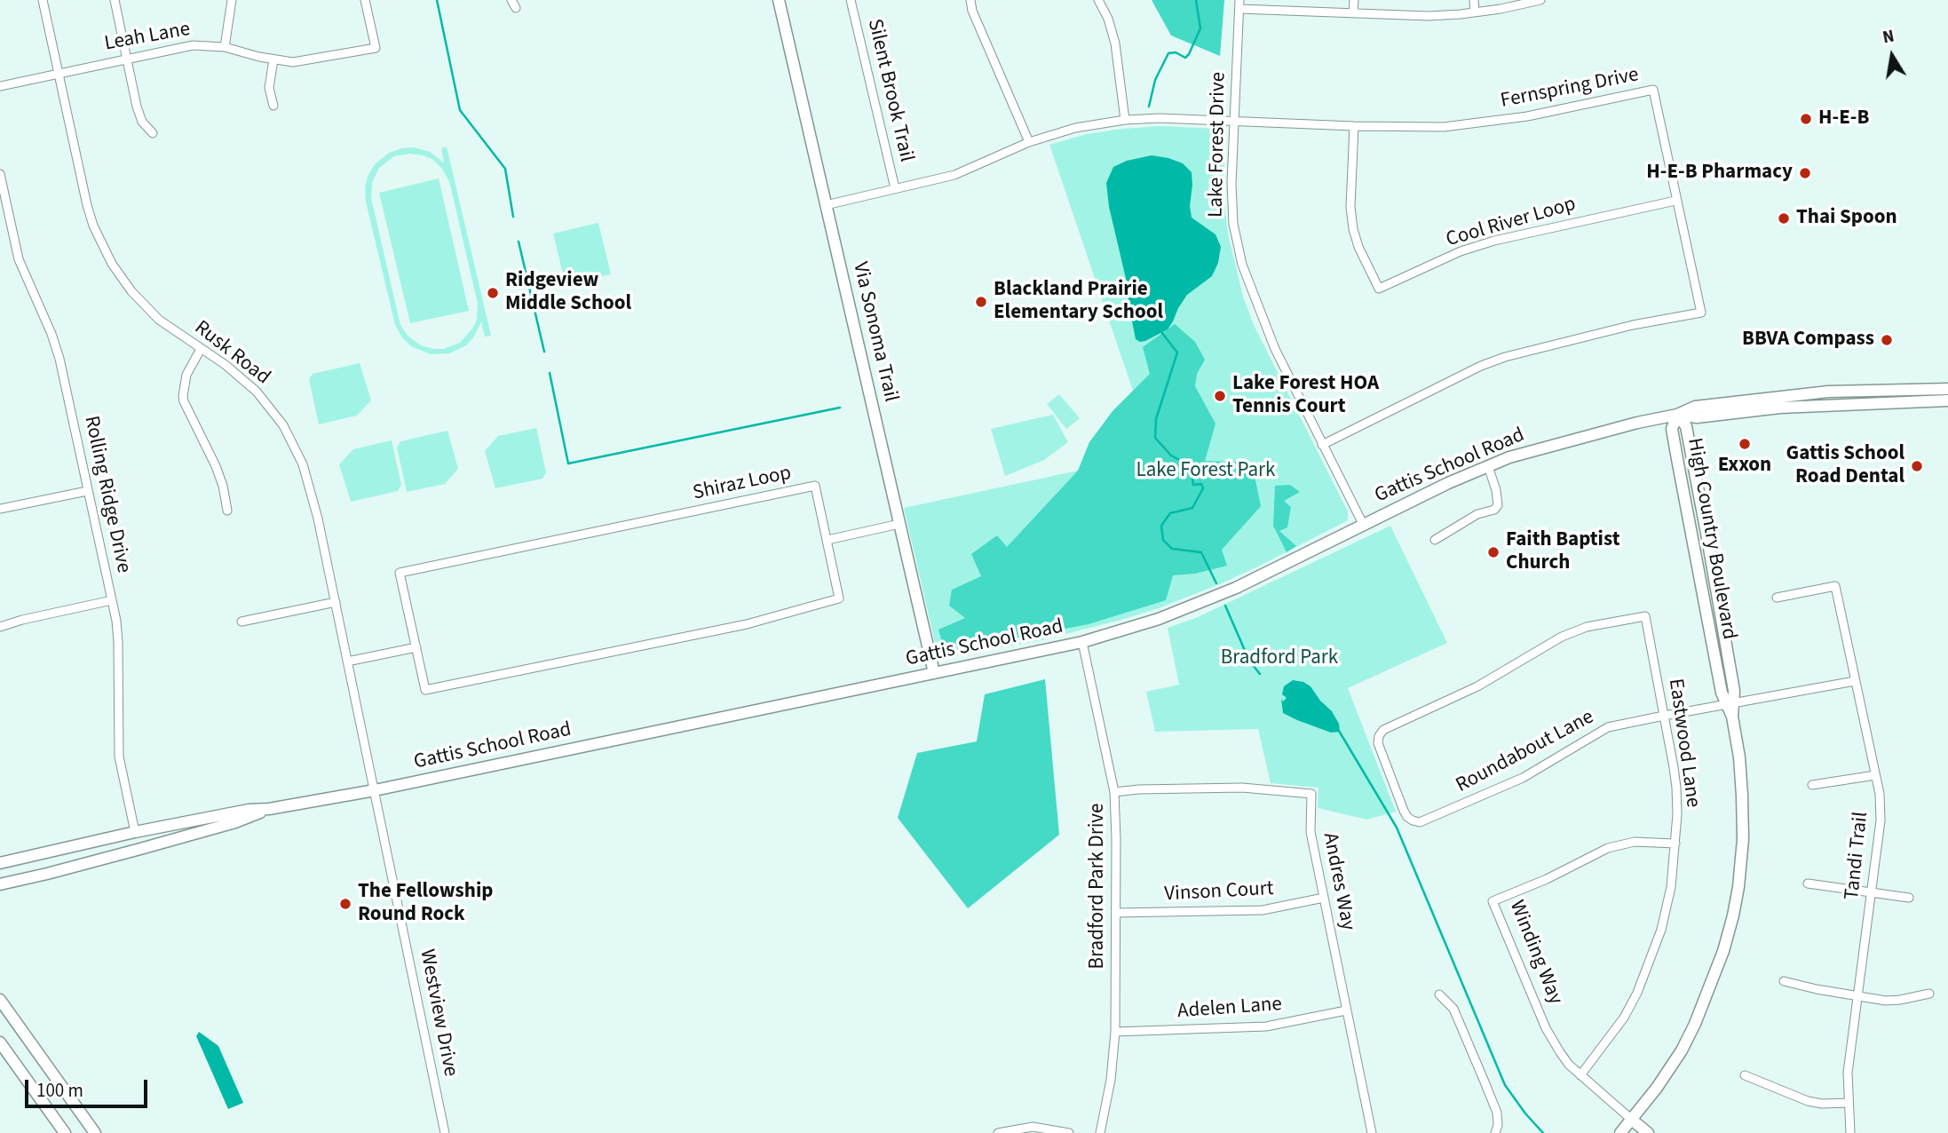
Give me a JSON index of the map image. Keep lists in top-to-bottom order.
{
  "streets": {
    "main road": [
      "Via Sonoma Trail",
      "Gattis School Road",
      "High Country Boulevard",
      "Winding Way"
    ],
    "street": [
      "Leah Lane",
      "Fernspring Drive",
      "Silent Brook Trail",
      "Lake Forest Drive",
      "Cool River Loop",
      "Rusk Road",
      "Shiraz Loop",
      "Rolling Ridge Drive",
      "Eastwood Lane",
      "Roundabout Lane",
      "Tandi Trail",
      "Andres Way",
      "Bradford Park Drive",
      "Vinson Court",
      "Adelen Lane",
      "Westview Drive"
    ]
  },
  "crossings": [
    ["Leah Lane", "Rusk Road"],
    ["Fernspring Drive", "Silent Brook Trail"],
    ["Fernspring Drive", "Lake Forest Drive"],
    ["Fernspring Drive", "Cool River Loop"],
    ["Fernspring Drive", "Via Sonoma Trail"],
    ["Lake Forest Drive", "Gattis School Road"],
    ["Via Sonoma Trail", "Gattis School Road"],
    ["Rusk Road", "Gattis School Road"],
    ["Rusk Road", "Westview Drive"],
    ["Gattis School Road", "Rolling Ridge Drive"],
    ["Gattis School Road", "High Country Boulevard"],
    ["Gattis School Road", "Bradford Park Drive"],
    ["Gattis School Road", "Westview Drive"],
    ["High Country Boulevard", "Roundabout Lane"],
    ["High Country Boulevard", "Winding Way"],
    ["Eastwood Lane", "Roundabout Lane"],
    ["Eastwood Lane", "Winding Way"],
    ["Roundabout Lane", "Tandi Trail"],
    ["Andres Way", "Bradford Park Drive"],
    ["Andres Way", "Vinson Court"],
    ["Andres Way", "Adelen Lane"],
    ["Bradford Park Drive", "Vinson Court"],
    ["Bradford Park Drive", "Adelen Lane"]
  ],
  "parks": ["Lake Forest Park", "Bradford Park"],
  "places": [
    "H-E-B",
    "H-E-B Pharmacy",
    "Thai Spoon",
    "Ridgeview Middle School",
    "Blackland Prairie Elementary School",
    "BBVA Compass",
    "Lake Forest HOA Tennis Court",
    "Exxon",
    "Gattis School Road Dental",
    "Faith Baptist Church",
    "The Fellowship Round Rock"
  ],
  "scale_bar": "100 m",
  "north": "top"
}
